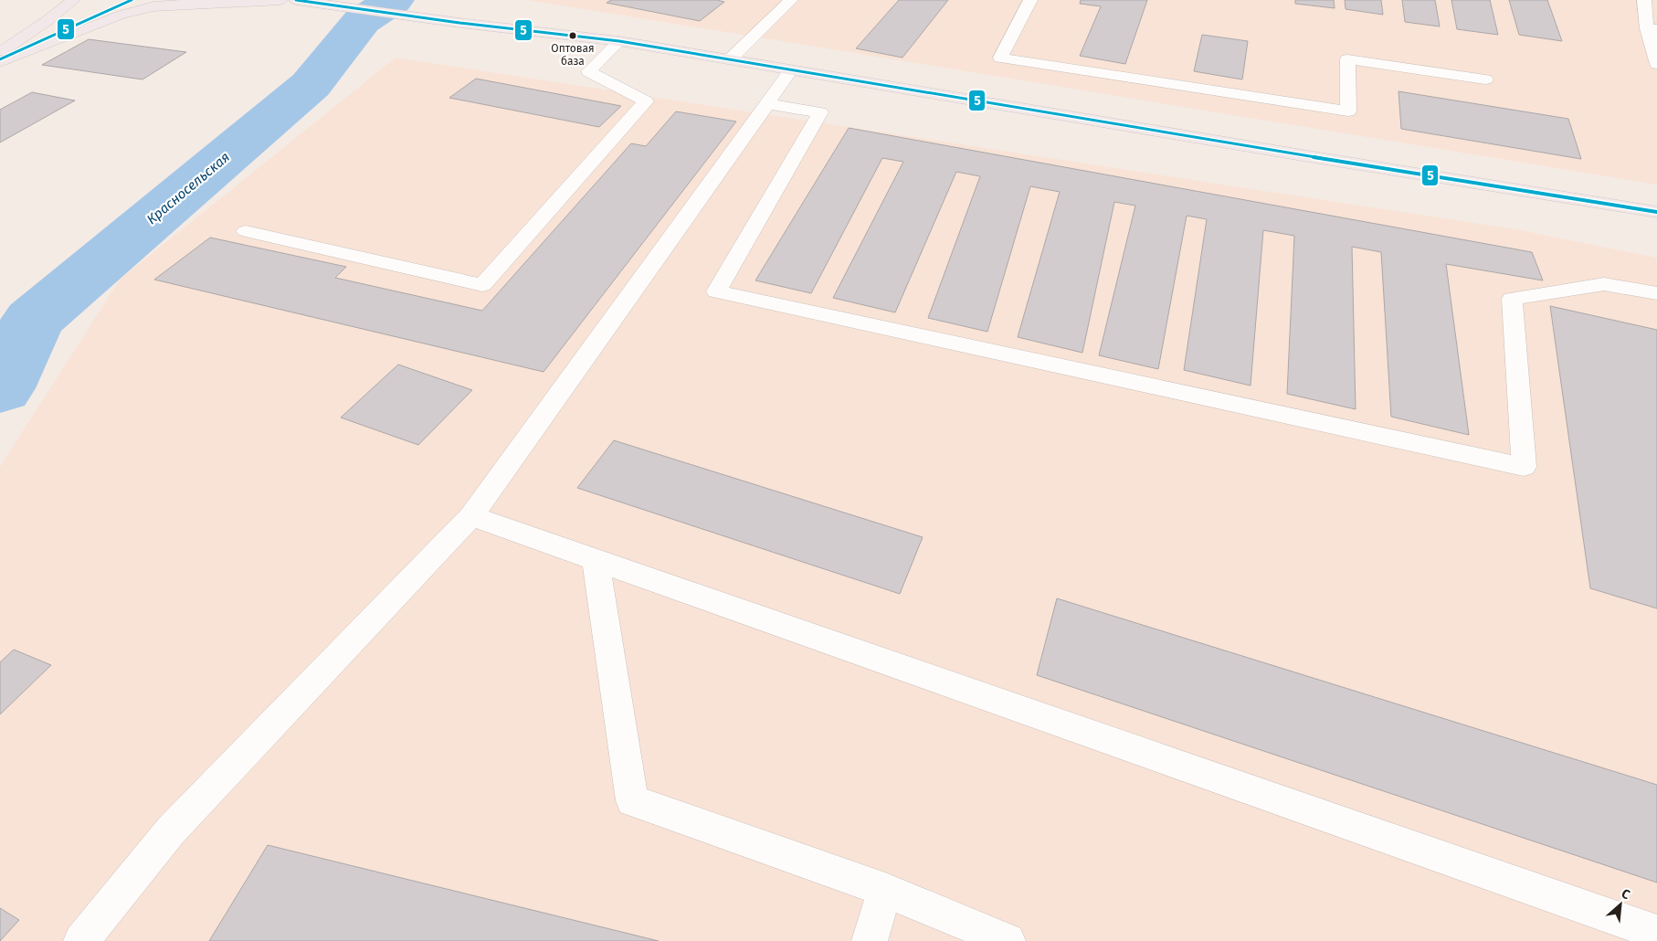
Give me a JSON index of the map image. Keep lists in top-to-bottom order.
{
  "water": ["Красносельская"],
  "places": ["Оптовая база"],
  "lines": ["transit line 5"],
  "north": "top right"
}
